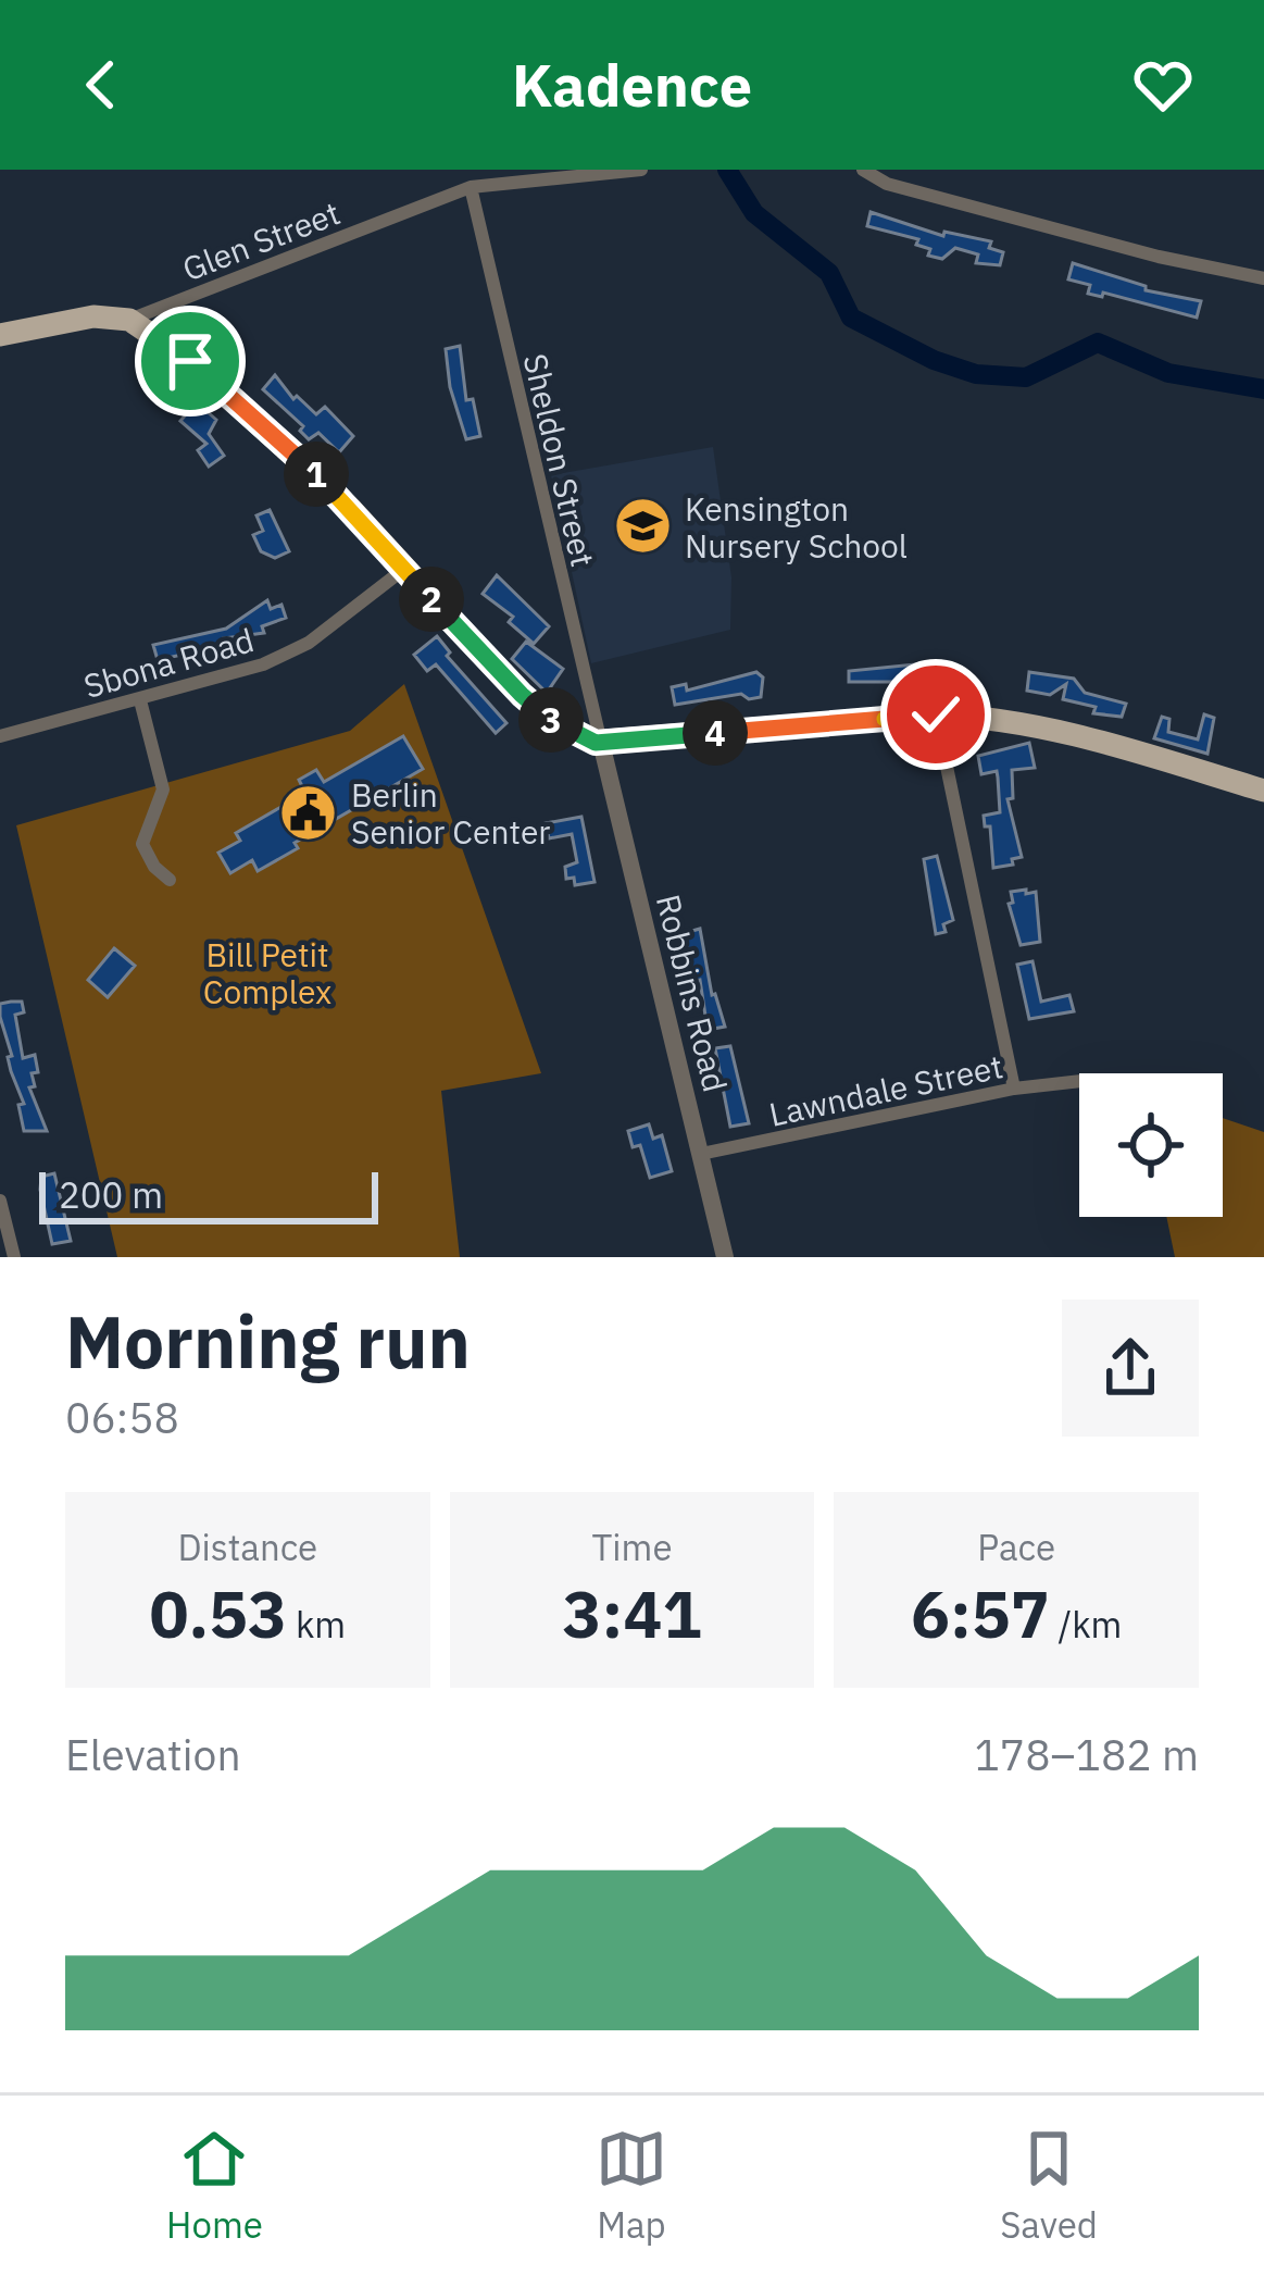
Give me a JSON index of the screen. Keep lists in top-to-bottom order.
{
  "streets": {
    "street": [
      "Glen Street",
      "Sheldon Street",
      "Sbona Road",
      "Robbins Road",
      "Lawndale Street"
    ]
  },
  "crossings": [
    ["Glen Street", "Sheldon Street"],
    ["Sheldon Street", "Robbins Road"],
    ["Robbins Road", "Lawndale Street"]
  ],
  "parks": ["Bill Petit Complex"],
  "places": {
    "school or university": ["Kensington Nursery School"],
    "public building": ["Berlin Senior Center"]
  },
  "scale_bar": "200 m",
  "page": {
    "header": "Kadence",
    "pins": [
      "1",
      "2",
      "3",
      "4"
    ],
    "scale": "200 m",
    "heading": ["Morning run", "06:58"],
    "stats": [
      ["Distance", "0.53 km"],
      ["Time", "3:41"],
      ["Pace", "6:57 /km"]
    ],
    "chart": ["Elevation", "178–182 m"],
    "tabs": ["Home", "Map", "Saved"]
  }
}
